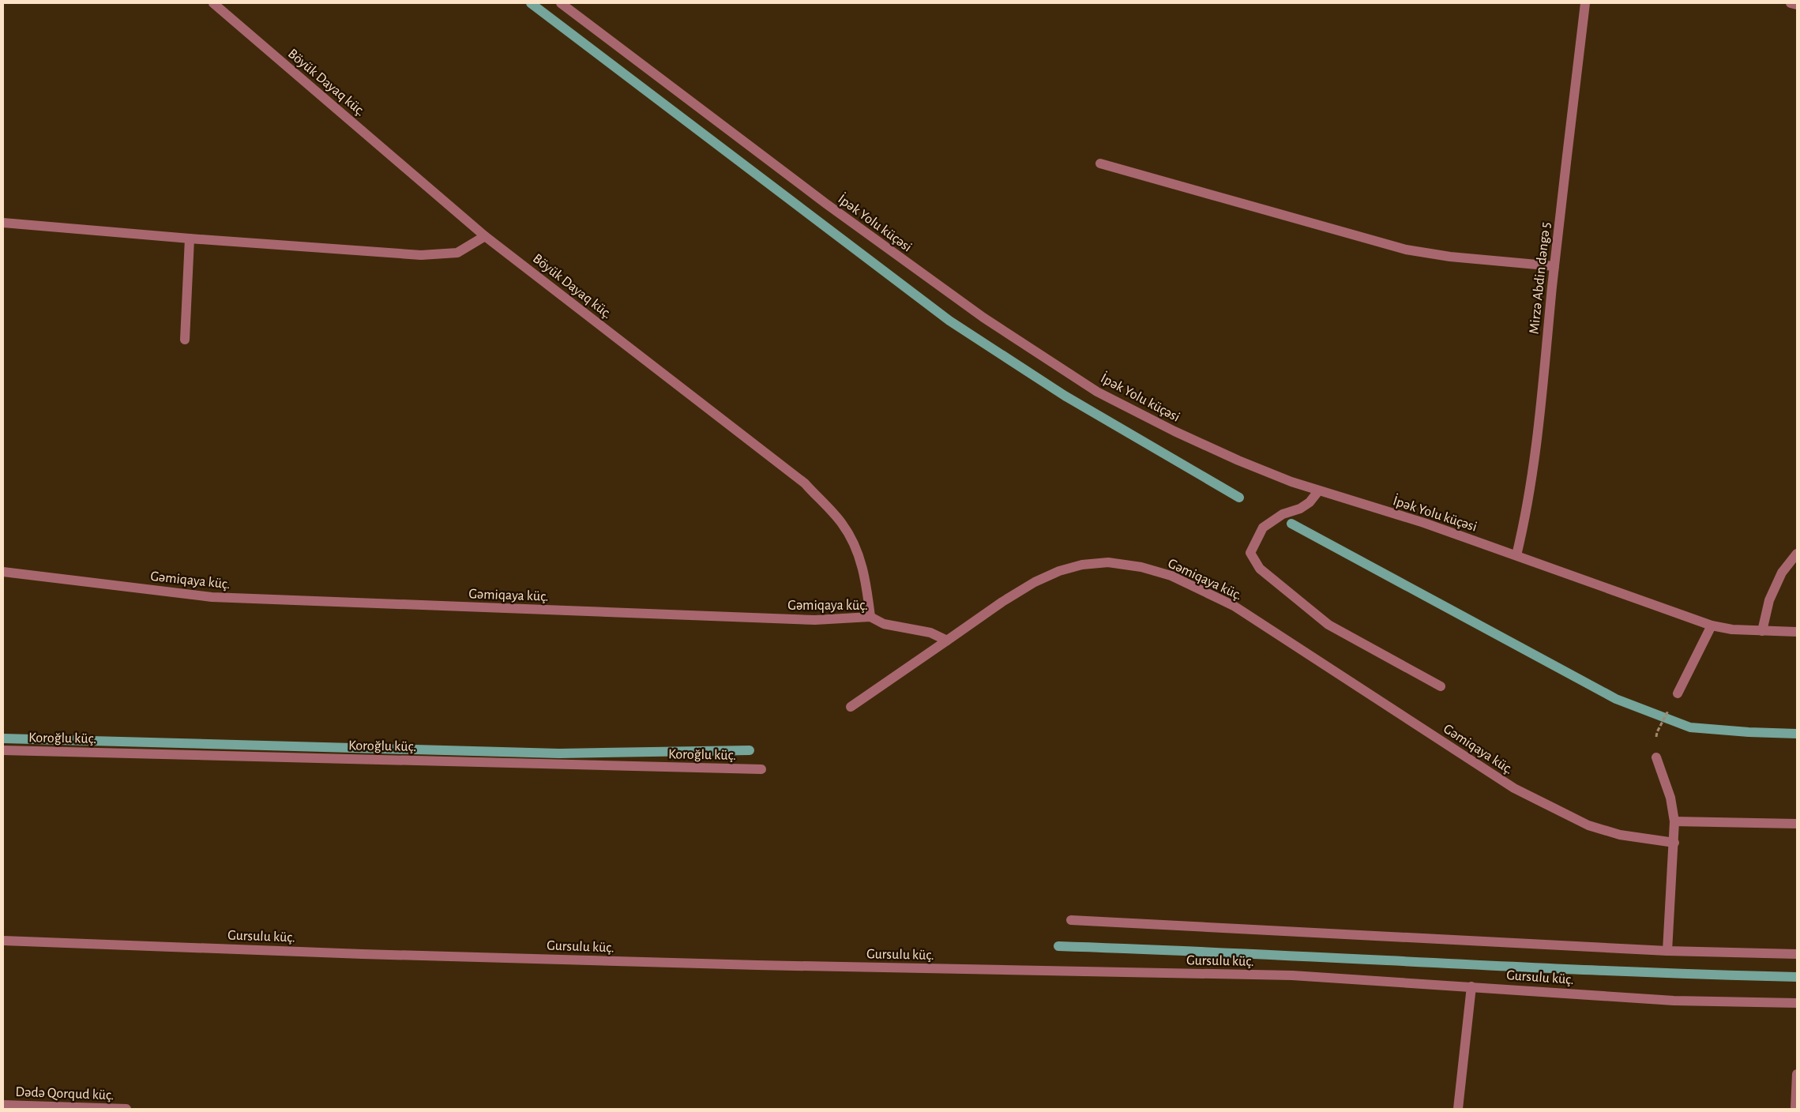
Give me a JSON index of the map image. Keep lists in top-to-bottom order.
{
  "streets": {
    "street": [
      "Böyük Dayaq küç.",
      "İpək Yolu küçəsi",
      "Mirzə Abdin dəngə 5",
      "Gəmiqaya küç.",
      "Koroğlu küç.",
      "Gursulu küç.",
      "Dədə Qorqud küç."
    ]
  },
  "crossings": [
    ["Böyük Dayaq küç.", "Gəmiqaya küç."],
    ["İpək Yolu küçəsi", "Mirzə Abdin dəngə 5"]
  ]
}
